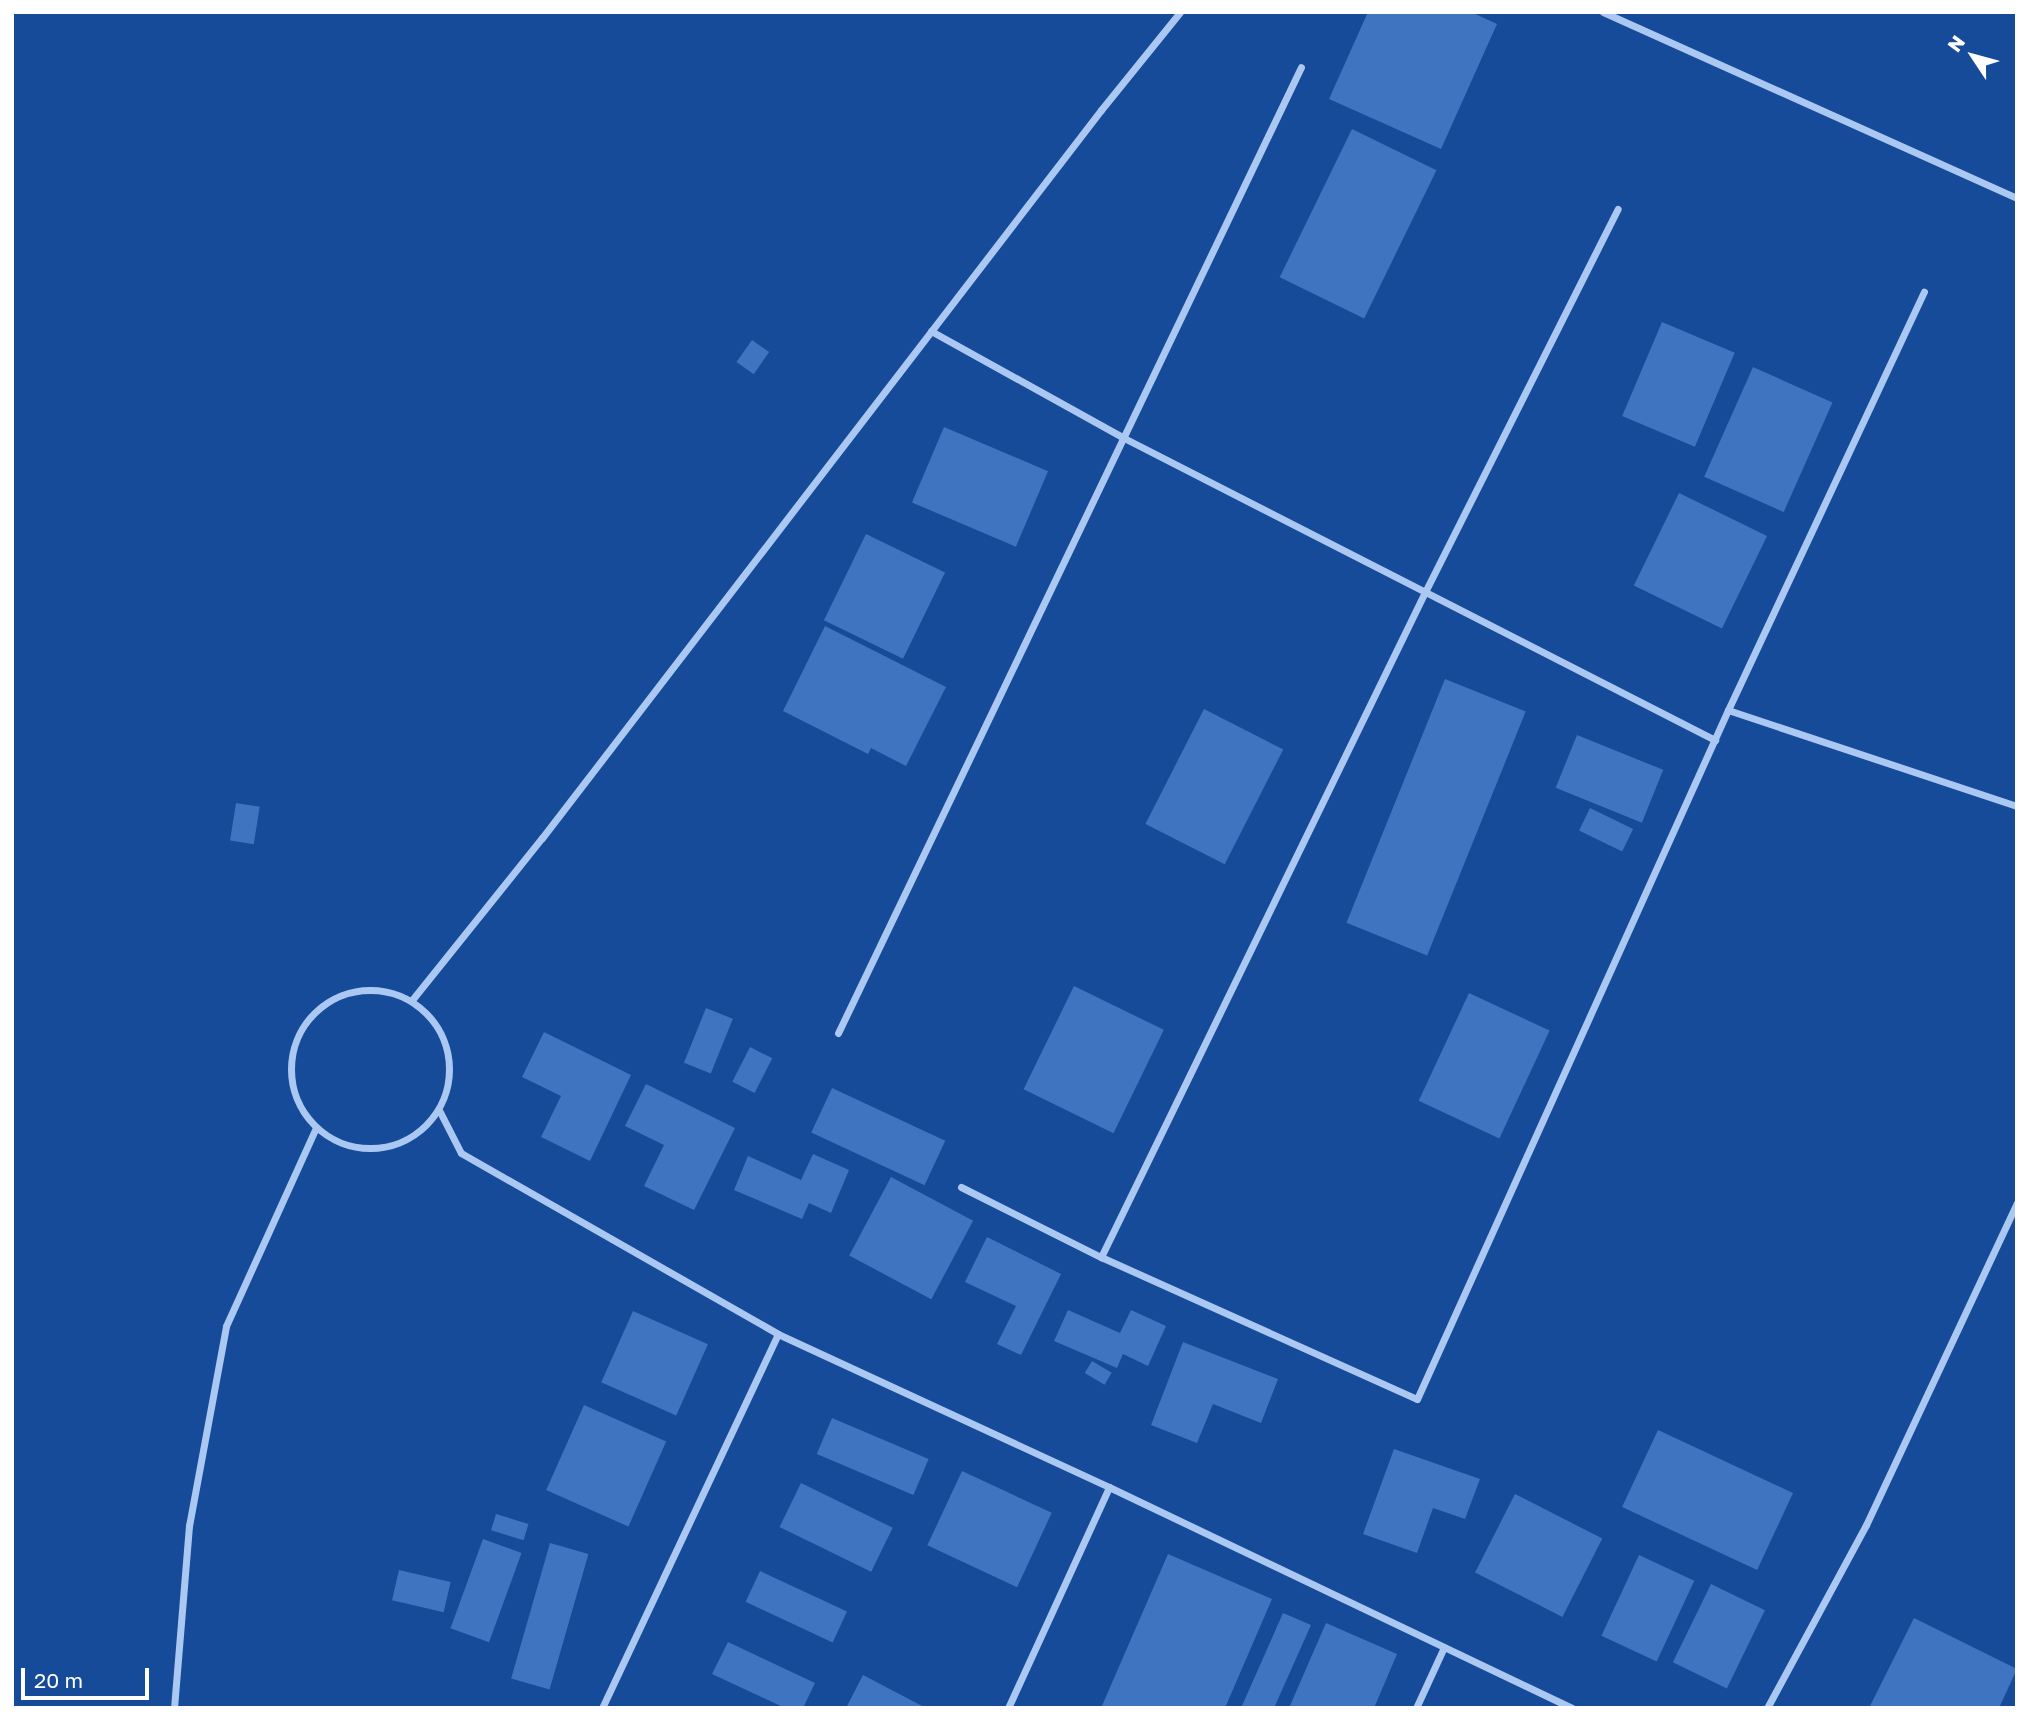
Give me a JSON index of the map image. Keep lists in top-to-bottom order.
{
  "scale_bar": "20 m",
  "north": "top left"
}
